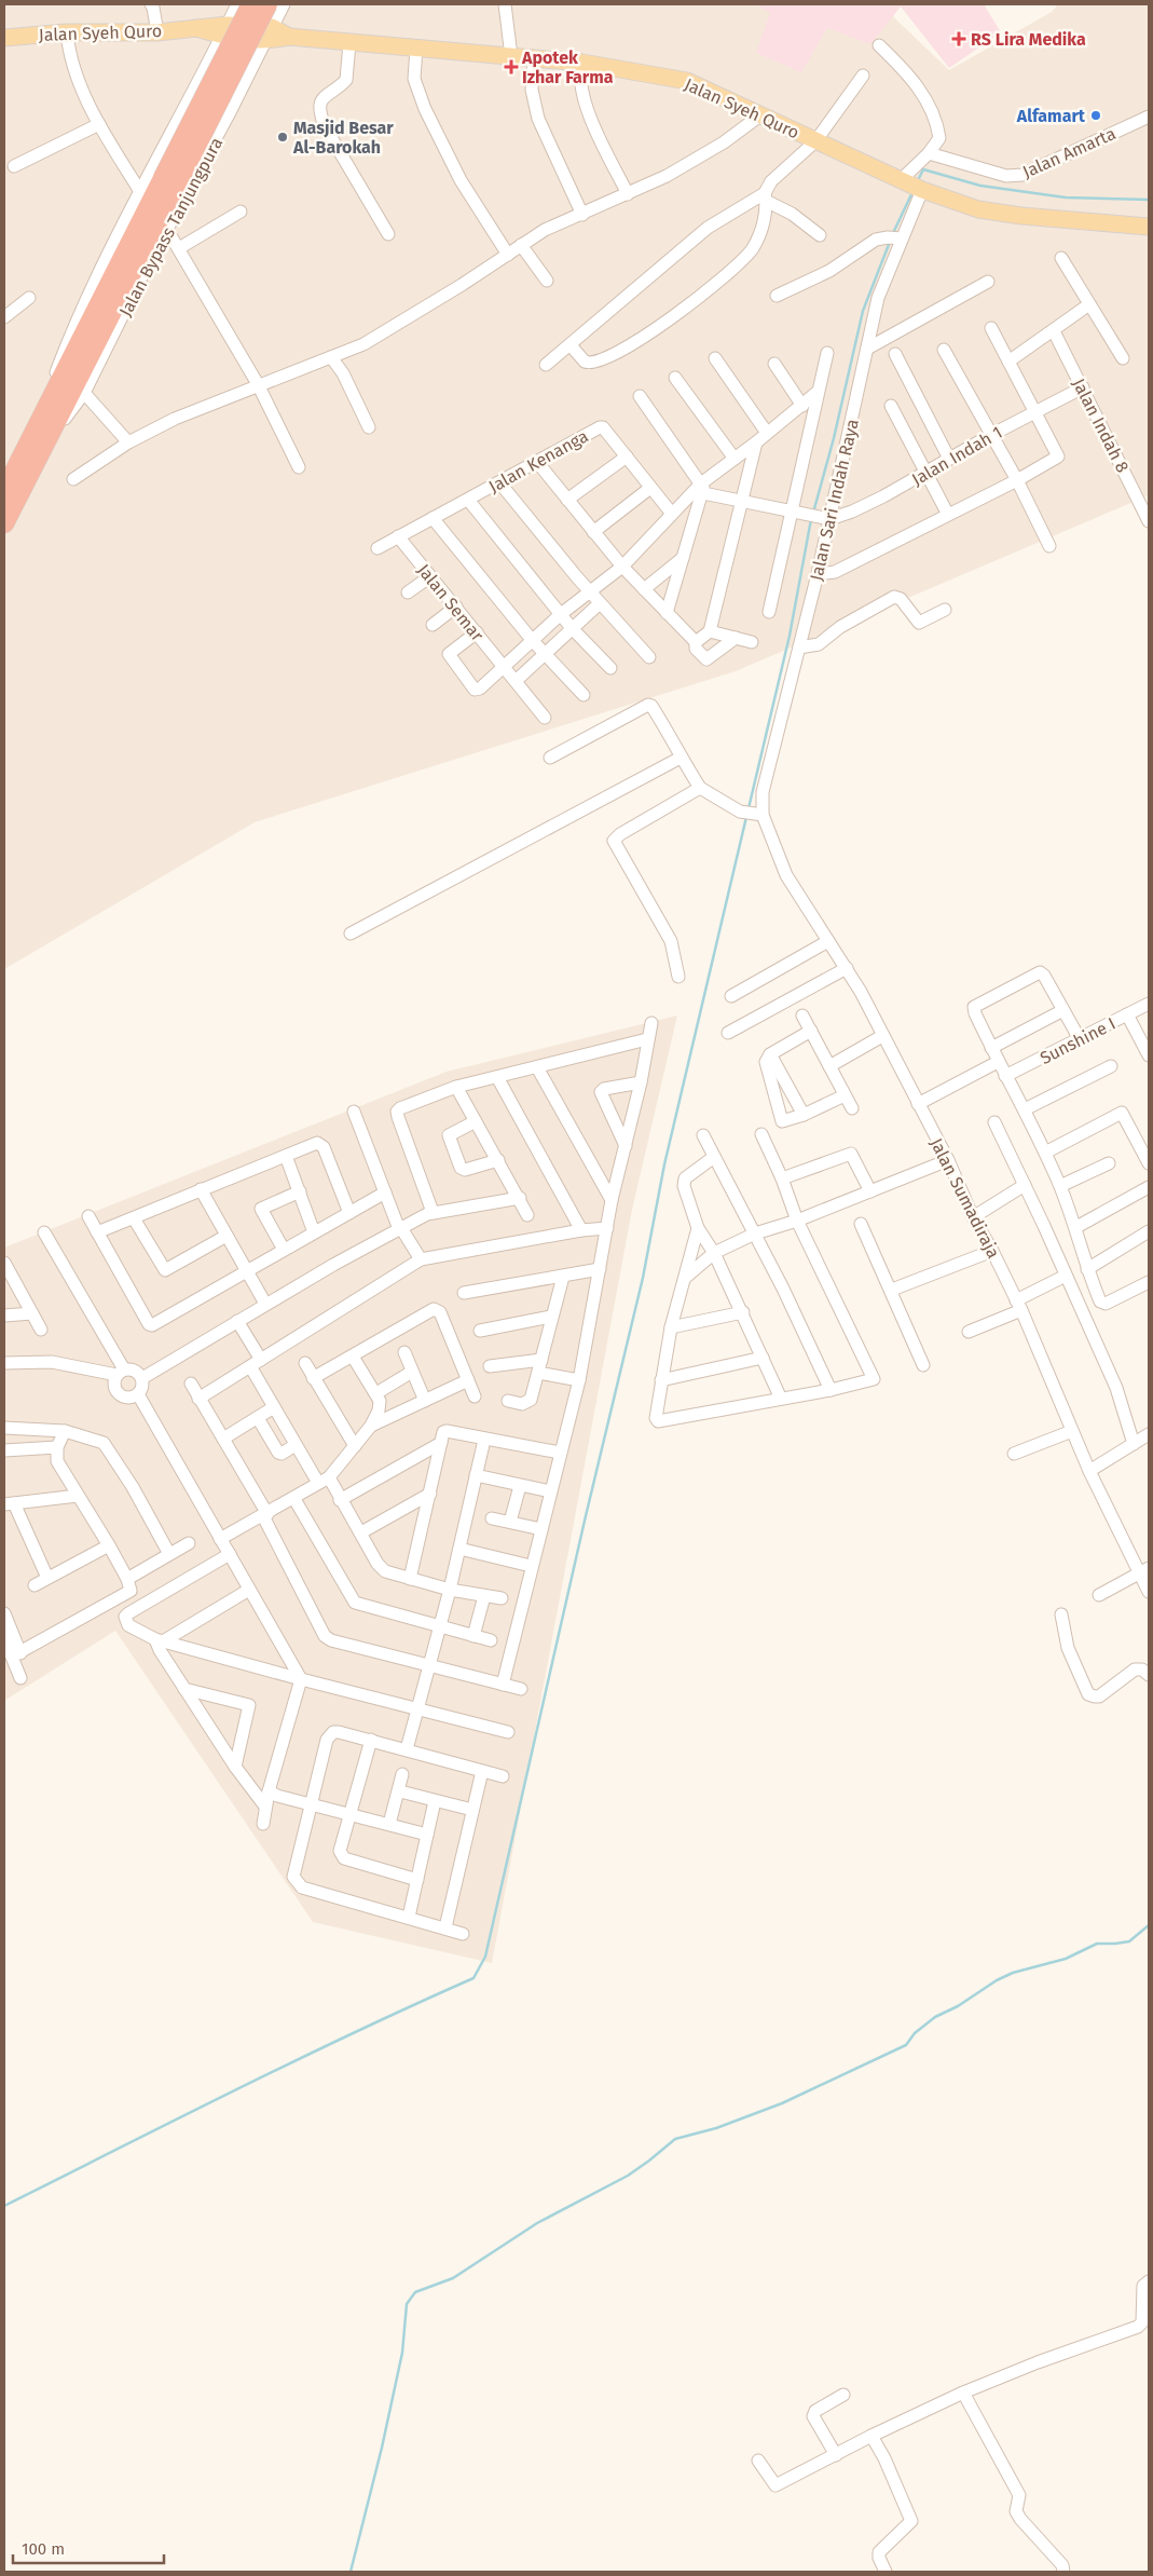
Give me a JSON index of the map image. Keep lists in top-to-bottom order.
{
  "streets": {
    "highway": ["Jalan Bypass Tanjungpura"],
    "main road": ["Jalan Syeh Quro"],
    "street": [
      "Jalan Amarta",
      "Jalan Indah 8",
      "Jalan Indah 1",
      "Jalan Kenanga",
      "Jalan Sari Indah Raya",
      "Jalan Semar",
      "Sunshine I",
      "Jalan Sumadiraja"
    ]
  },
  "crossings": [
    ["Jalan Syeh Quro", "Jalan Bypass Tanjungpura"],
    ["Jalan Syeh Quro", "Jalan Sari Indah Raya"],
    ["Jalan Indah 8", "Jalan Indah 1"],
    ["Jalan Indah 1", "Jalan Sari Indah Raya"],
    ["Jalan Kenanga", "Jalan Semar"],
    ["Jalan Sari Indah Raya", "Jalan Sumadiraja"]
  ],
  "places": {
    "health": ["RS Lira Medika", "Apotek Izhar Farma"],
    "other": ["Alfamart", "Masjid Besar Al-Barokah"]
  },
  "scale_bar": "100 m"
}
